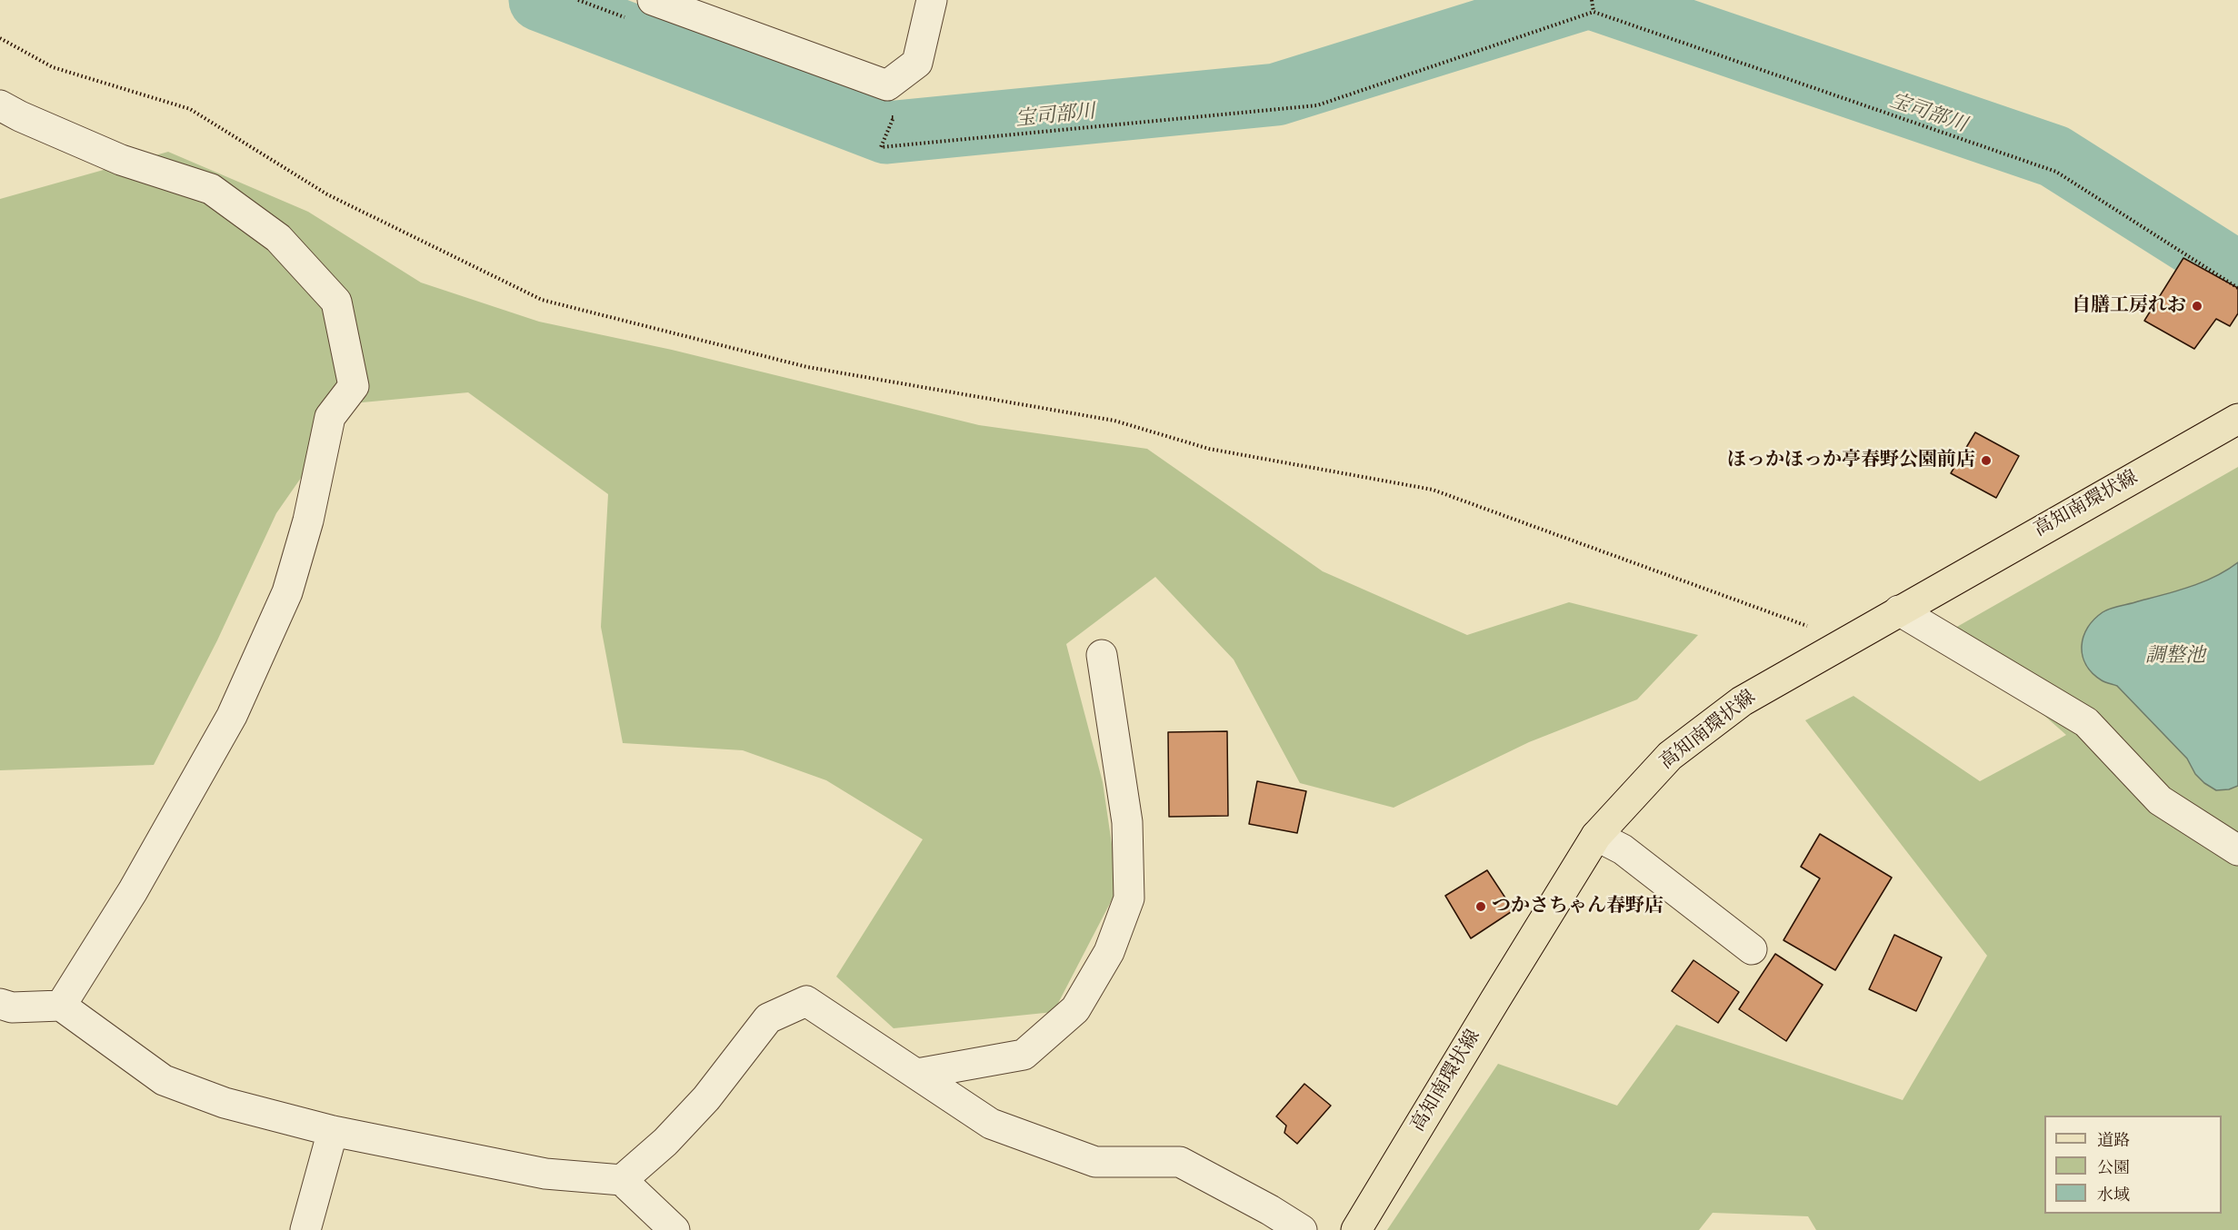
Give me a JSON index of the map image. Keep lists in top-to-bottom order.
{
  "streets": {
    "main road": ["高知南環状線"]
  },
  "water": ["宝司部川", "調整池"],
  "places": ["自膳工房れお", "ほっかほっか亭春野公園前店", "つかさちゃん春野店"],
  "legend": ["道路", "公園", "水域"]
}
